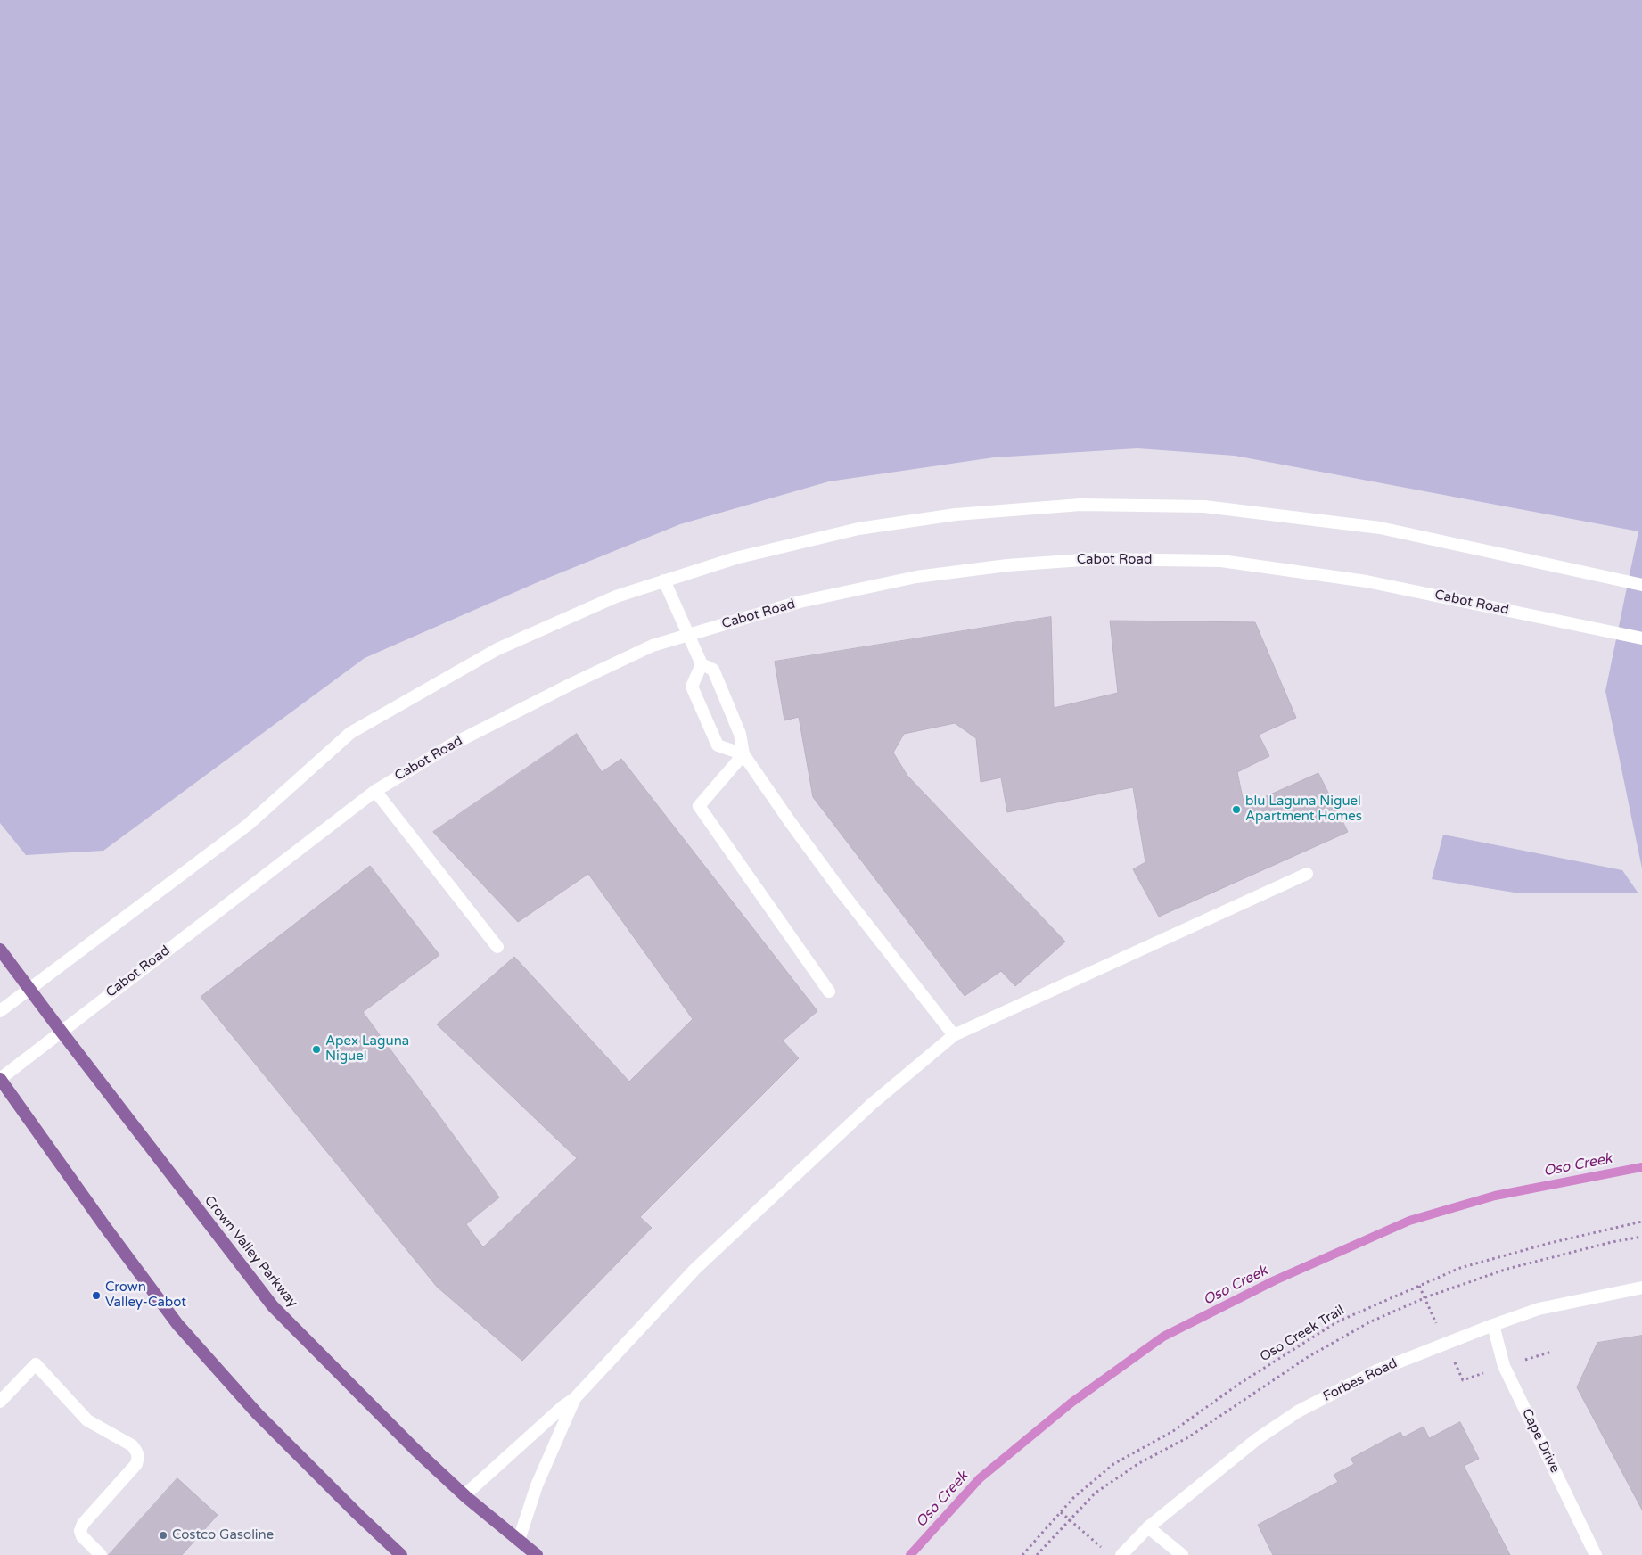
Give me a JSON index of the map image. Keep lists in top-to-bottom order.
{
  "streets": {
    "main road": [
      "Cabot Road",
      "Crown Valley Parkway",
      "Forbes Road",
      "Cape Drive"
    ],
    "path": ["Oso Creek Trail"]
  },
  "crossings": [
    ["Cabot Road", "Crown Valley Parkway"],
    ["Forbes Road", "Cape Drive"]
  ],
  "water": ["Oso Creek"],
  "places": [
    "blu Laguna Niguel Apartment Homes",
    "Apex Laguna Niguel",
    "Crown Valley-Cabot",
    "Costco Gasoline"
  ]
}
